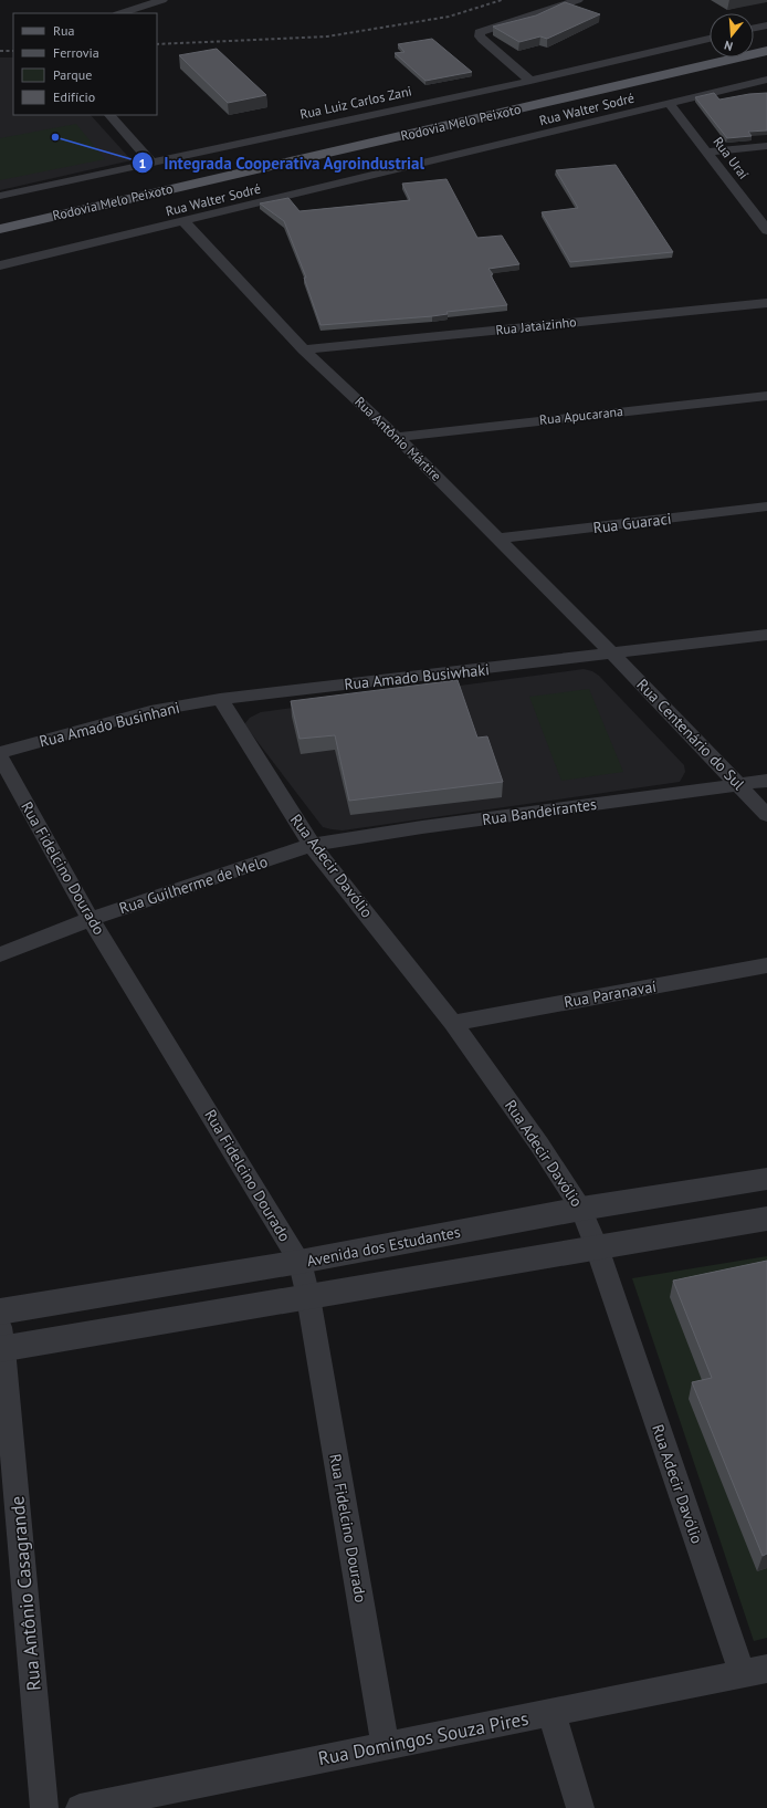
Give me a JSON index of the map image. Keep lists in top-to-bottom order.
{
  "streets": {
    "main road": ["Rodovia Melo Peixoto"],
    "street": [
      "Rua Luiz Carlos Zani",
      "Rua Walter Sodré",
      "Rua Uraí",
      "Rua Jataizinho",
      "Rua Apucarana",
      "Rua Antônio Mártire",
      "Rua Guaraci",
      "Rua Amado Busiwhaki",
      "Rua Amado Businhani",
      "Rua Centenário do Sul",
      "Rua Bandeirantes",
      "Rua Adecir Davólio",
      "Rua Fidelcino Dourado",
      "Rua Guilherme de Melo",
      "Rua Paranavaí",
      "Avenida dos Estudantes",
      "Rua Antônio Casagrande",
      "Rua Domingos Souza Pires"
    ]
  },
  "crossings": [
    ["Rua Walter Sodré", "Rua Uraí"],
    ["Rua Walter Sodré", "Rua Antônio Mártire"],
    ["Rua Jataizinho", "Rua Antônio Mártire"],
    ["Rua Apucarana", "Rua Antônio Mártire"],
    ["Rua Antônio Mártire", "Rua Guaraci"],
    ["Rua Antônio Mártire", "Rua Amado Busiwhaki"],
    ["Rua Antônio Mártire", "Rua Centenário do Sul"],
    ["Rua Amado Busiwhaki", "Rua Amado Businhani"],
    ["Rua Amado Busiwhaki", "Rua Centenário do Sul"],
    ["Rua Amado Busiwhaki", "Rua Adecir Davólio"],
    ["Rua Amado Businhani", "Rua Adecir Davólio"],
    ["Rua Amado Businhani", "Rua Fidelcino Dourado"],
    ["Rua Centenário do Sul", "Rua Bandeirantes"],
    ["Rua Bandeirantes", "Rua Adecir Davólio"],
    ["Rua Bandeirantes", "Rua Guilherme de Melo"],
    ["Rua Adecir Davólio", "Rua Guilherme de Melo"],
    ["Rua Adecir Davólio", "Rua Paranavaí"],
    ["Rua Adecir Davólio", "Avenida dos Estudantes"],
    ["Rua Adecir Davólio", "Rua Domingos Souza Pires"],
    ["Rua Fidelcino Dourado", "Rua Guilherme de Melo"],
    ["Rua Fidelcino Dourado", "Avenida dos Estudantes"],
    ["Rua Fidelcino Dourado", "Rua Domingos Souza Pires"]
  ],
  "places": ["Integrada Cooperativa Agroindustrial"],
  "legend": [
    "Rua",
    "Ferrovia",
    "Parque",
    "Edifício"
  ],
  "north": "bottom"
}
